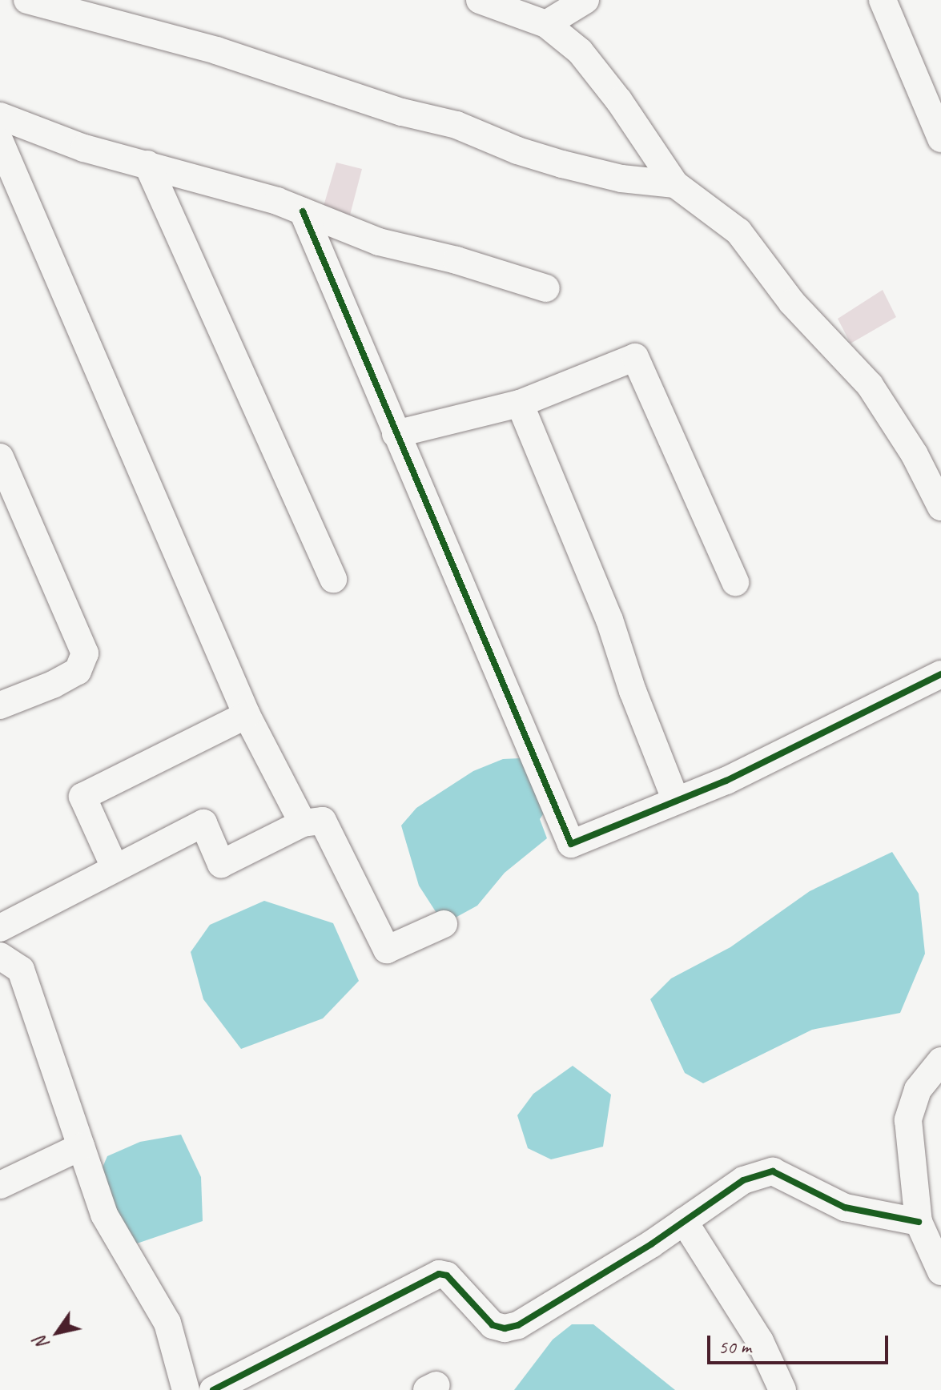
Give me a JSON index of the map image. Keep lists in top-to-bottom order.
{
  "scale_bar": "50 m",
  "north": "bottom left"
}
